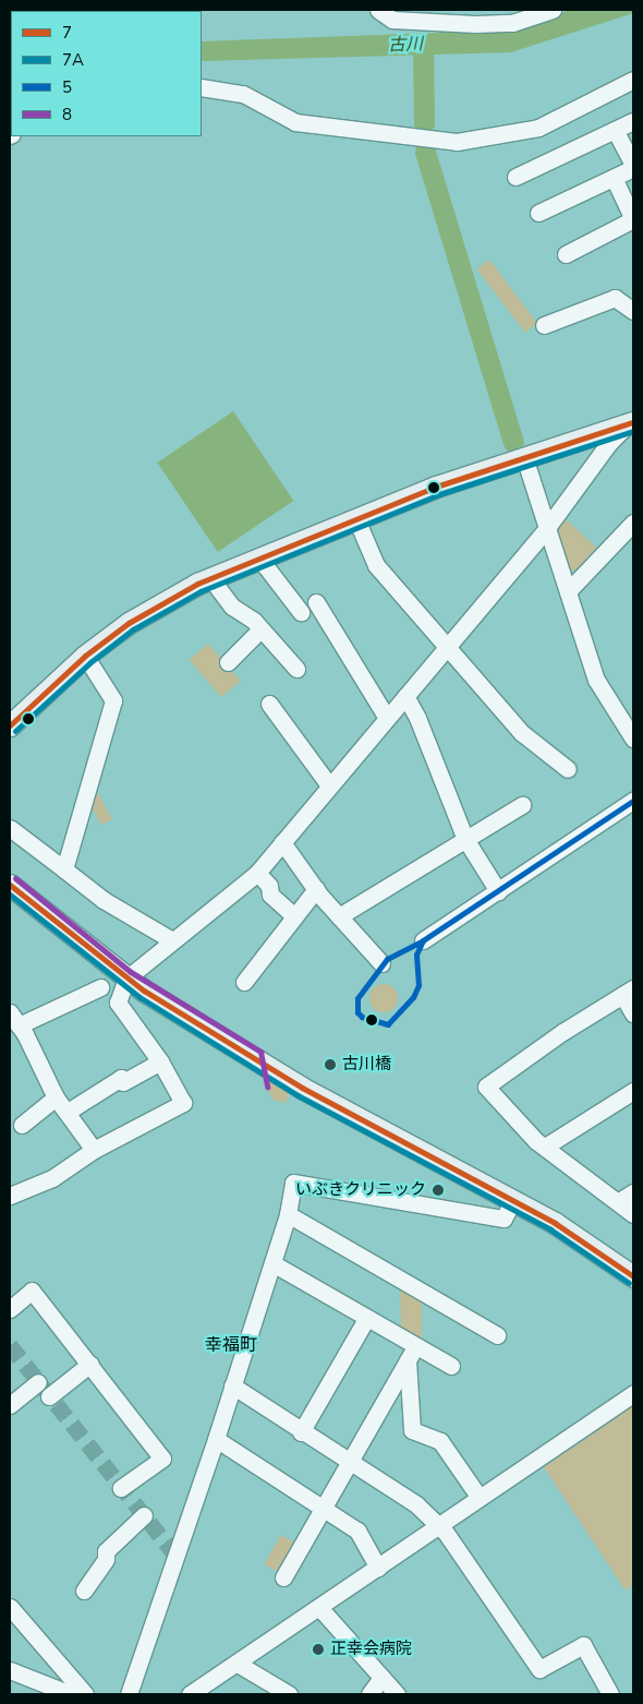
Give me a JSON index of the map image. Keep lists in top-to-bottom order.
{
  "districts": ["幸福町"],
  "water": ["古川"],
  "places": ["古川橋", "いぶきクリニック", "正幸会病院"],
  "lines": [
    "transit line 7",
    "transit line 7A",
    "transit line 5",
    "transit line 8"
  ],
  "legend": [
    "7",
    "7A",
    "5",
    "8"
  ]
}
